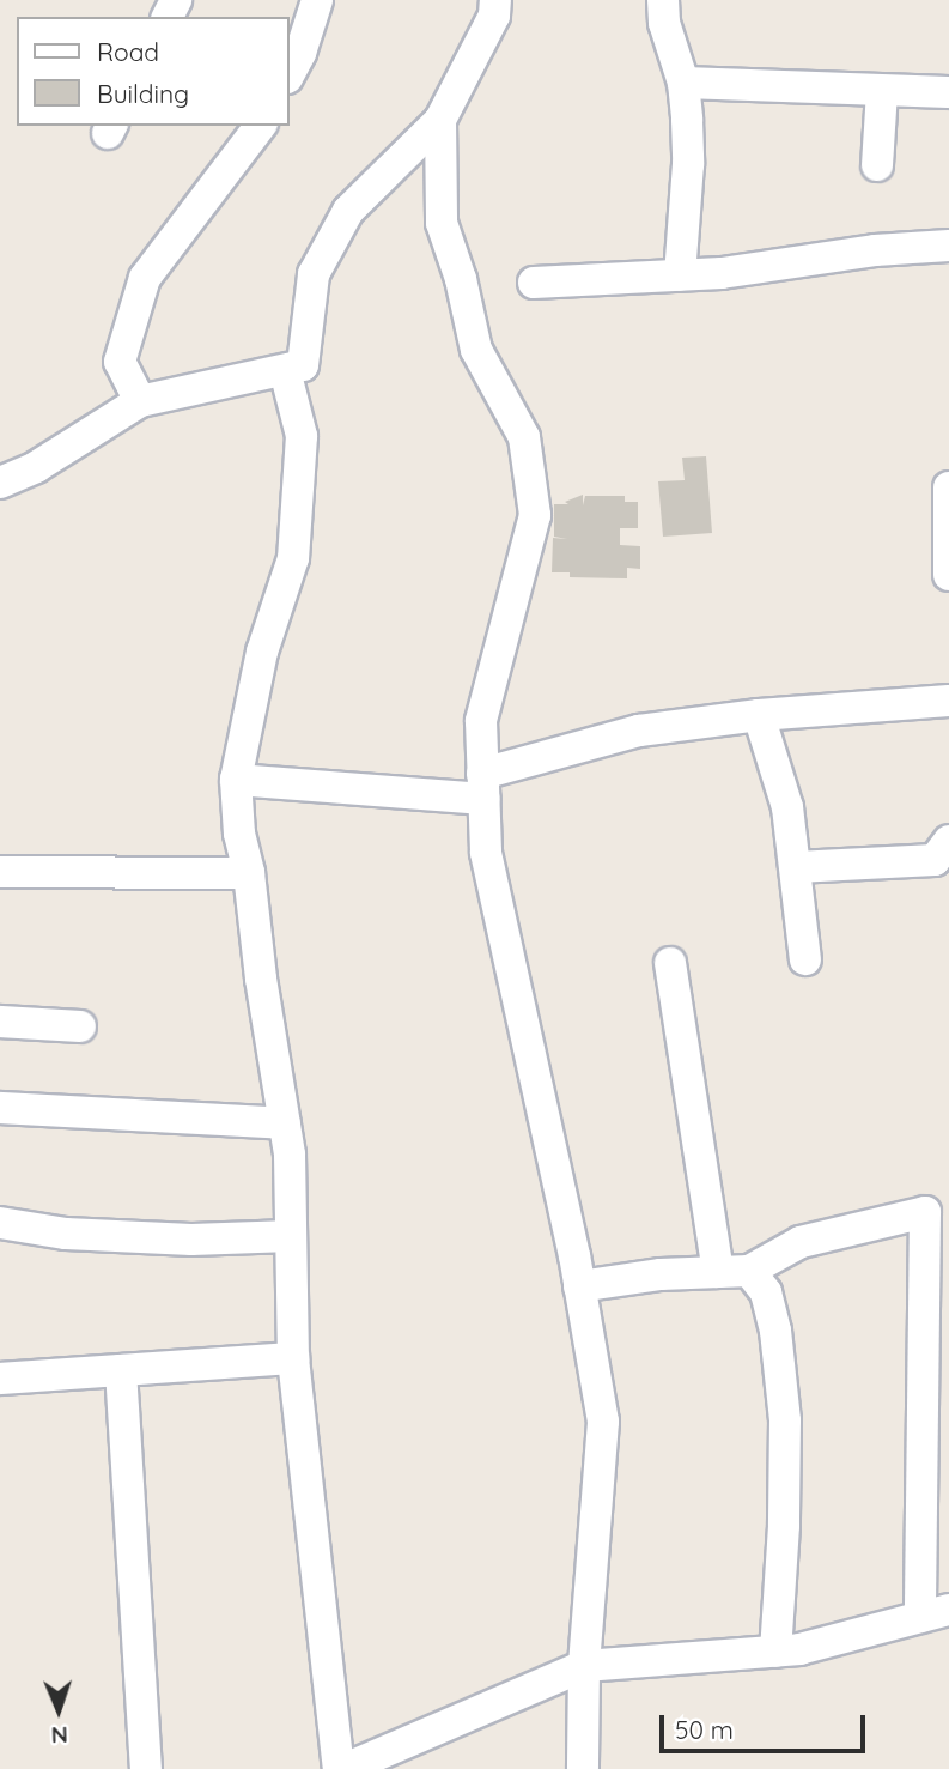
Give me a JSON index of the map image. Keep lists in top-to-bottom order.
{
  "legend": ["Road", "Building"],
  "scale_bar": "50 m",
  "north": "bottom"
}
